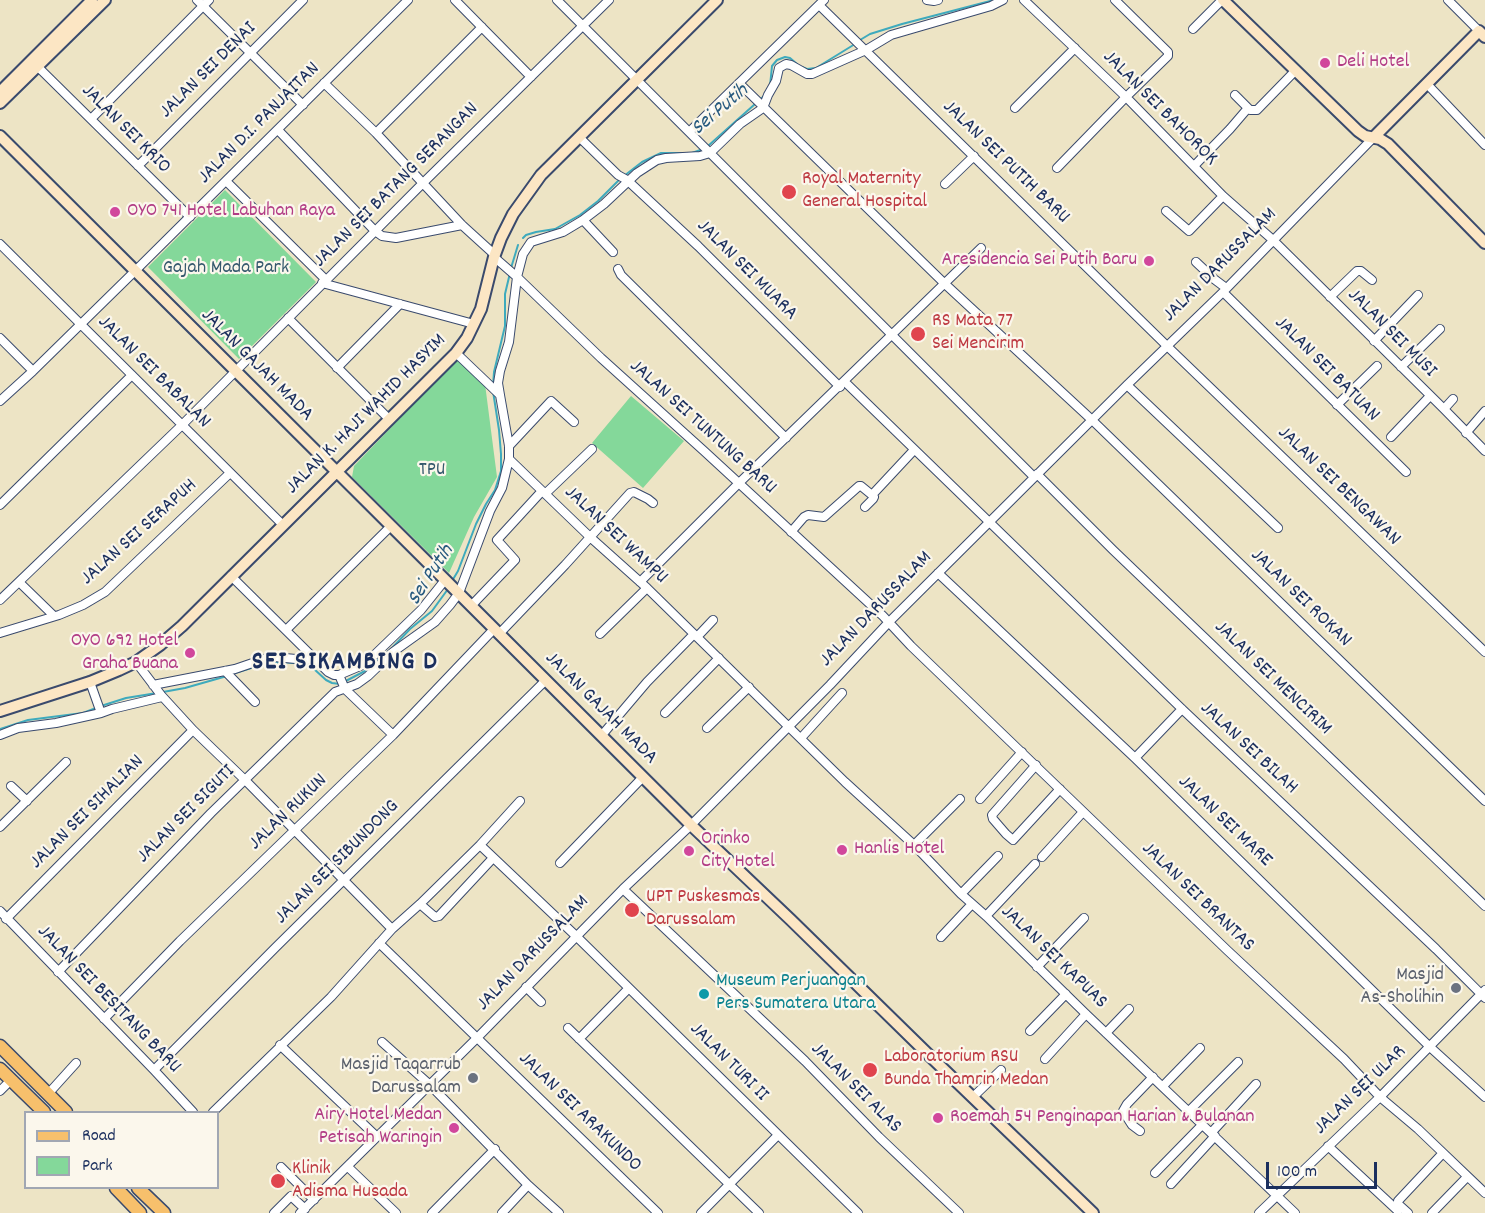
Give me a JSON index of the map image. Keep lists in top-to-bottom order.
{
  "streets": {
    "street": [
      "JALAN SEI DENAI",
      "JALAN SEI BAHOROK",
      "JALAN D.I. PANJAITAN",
      "JALAN SEI KRIO",
      "JALAN SEI PUTIH BARU",
      "JALAN SEI BATANG SERANGAN",
      "JALAN DARUSSALAM",
      "JALAN SEI MUARA",
      "JALAN SEI MUSI",
      "JALAN GAJAH MADA",
      "JALAN SEI BATUAN",
      "JALAN SEI BABALAN",
      "JALAN K. HAJI WAHID HASYIM",
      "JALAN SEI TUNTUNG BARU",
      "JALAN SEI BENGAWAN",
      "JALAN SEI SERAPUH",
      "JALAN SEI WAMPU",
      "JALAN SEI ROKAN",
      "JALAN SEI MENCIRIM",
      "JALAN SEI BILAH",
      "JALAN SEI SIHALIAN",
      "JALAN RUKUN",
      "JALAN SEI SIGUTI",
      "JALAN SEI MARE",
      "JALAN SEI SIBUNDONG",
      "JALAN SEI BRANTAS",
      "JALAN SEI KAPUAS",
      "JALAN SEI BESITANG BARU",
      "JALAN TURI II",
      "JALAN SEI ALAS",
      "JALAN SEI ULAR",
      "JALAN SEI ARAKUNDO"
    ]
  },
  "crossings": [
    ["JALAN SEI DENAI", "JALAN SEI KRIO"],
    ["JALAN SEI BAHOROK", "JALAN DARUSSALAM"],
    ["JALAN SEI BAHOROK", "JALAN SEI MUSI"],
    ["JALAN D.I. PANJAITAN", "JALAN SEI KRIO"],
    ["JALAN D.I. PANJAITAN", "JALAN GAJAH MADA"],
    ["JALAN D.I. PANJAITAN", "JALAN SEI BABALAN"],
    ["JALAN D.I. PANJAITAN", "JALAN SEI TUNTUNG BARU"],
    ["JALAN SEI PUTIH BARU", "JALAN DARUSSALAM"],
    ["JALAN SEI PUTIH BARU", "JALAN SEI BENGAWAN"],
    ["JALAN SEI BATANG SERANGAN", "JALAN GAJAH MADA"],
    ["JALAN SEI BATANG SERANGAN", "JALAN SEI BABALAN"],
    ["JALAN SEI BATANG SERANGAN", "JALAN SEI TUNTUNG BARU"],
    ["JALAN SEI BATANG SERANGAN", "JALAN SEI MENCIRIM"],
    ["JALAN DARUSSALAM", "JALAN SEI MUSI"],
    ["JALAN DARUSSALAM", "JALAN GAJAH MADA"],
    ["JALAN DARUSSALAM", "JALAN SEI BATUAN"],
    ["JALAN DARUSSALAM", "JALAN SEI TUNTUNG BARU"],
    ["JALAN DARUSSALAM", "JALAN SEI BENGAWAN"],
    ["JALAN DARUSSALAM", "JALAN SEI WAMPU"],
    ["JALAN DARUSSALAM", "JALAN SEI ROKAN"],
    ["JALAN DARUSSALAM", "JALAN SEI MENCIRIM"],
    ["JALAN DARUSSALAM", "JALAN SEI BILAH"],
    ["JALAN DARUSSALAM", "JALAN SEI MARE"],
    ["JALAN DARUSSALAM", "JALAN SEI BRANTAS"],
    ["JALAN DARUSSALAM", "JALAN SEI KAPUAS"],
    ["JALAN DARUSSALAM", "JALAN TURI II"],
    ["JALAN DARUSSALAM", "JALAN SEI ALAS"],
    ["JALAN DARUSSALAM", "JALAN SEI ARAKUNDO"],
    ["JALAN SEI MUARA", "JALAN K. HAJI WAHID HASYIM"],
    ["JALAN SEI MUARA", "JALAN SEI BILAH"],
    ["JALAN GAJAH MADA", "JALAN K. HAJI WAHID HASYIM"],
    ["JALAN GAJAH MADA", "JALAN RUKUN"],
    ["JALAN GAJAH MADA", "JALAN SEI SIBUNDONG"],
    ["JALAN SEI BABALAN", "JALAN K. HAJI WAHID HASYIM"],
    ["JALAN SEI BABALAN", "JALAN SEI SERAPUH"],
    ["JALAN K. HAJI WAHID HASYIM", "JALAN SEI TUNTUNG BARU"],
    ["JALAN K. HAJI WAHID HASYIM", "JALAN SEI MENCIRIM"],
    ["JALAN SEI TUNTUNG BARU", "JALAN SEI BRANTAS"],
    ["JALAN SEI WAMPU", "JALAN RUKUN"],
    ["JALAN SEI WAMPU", "JALAN SEI KAPUAS"],
    ["JALAN SEI BILAH", "JALAN SEI ULAR"],
    ["JALAN SEI SIHALIAN", "JALAN SEI BESITANG BARU"],
    ["JALAN RUKUN", "JALAN SEI BESITANG BARU"],
    ["JALAN SEI SIGUTI", "JALAN SEI BESITANG BARU"],
    ["JALAN SEI MARE", "JALAN SEI ULAR"],
    ["JALAN SEI SIBUNDONG", "JALAN SEI BESITANG BARU"],
    ["JALAN SEI BRANTAS", "JALAN SEI ULAR"],
    ["JALAN SEI KAPUAS", "JALAN SEI ULAR"]
  ],
  "districts": ["SEI SIKAMBING D"],
  "water": ["Sei Putih"],
  "parks": ["Gajah Mada Park", "TPU"],
  "places": [
    "Deli Hotel",
    "Royal Maternity General Hospital",
    "OYO 741 Hotel Labuhan Raya",
    "Aresidencia Sei Putih Baru",
    "RS Mata 77 Sei Mencirim",
    "OYO 692 Hotel Graha Buana",
    "Hanlis Hotel",
    "Orinko City Hotel",
    "UPT Puskesmas Darussalam",
    "Masjid As-Sholihin",
    "Museum Perjuangan Pers Sumatera Utara",
    "Laboratorium RSU Bunda Thamrin Medan",
    "Masjid Taqarrub Darussalam",
    "Roemah 54 Penginapan Harian & Bulanan",
    "Airy Hotel Medan Petisah Waringin",
    "Klinik Adisma Husada"
  ],
  "legend": ["Road", "Park"],
  "scale_bar": "100 m"
}
